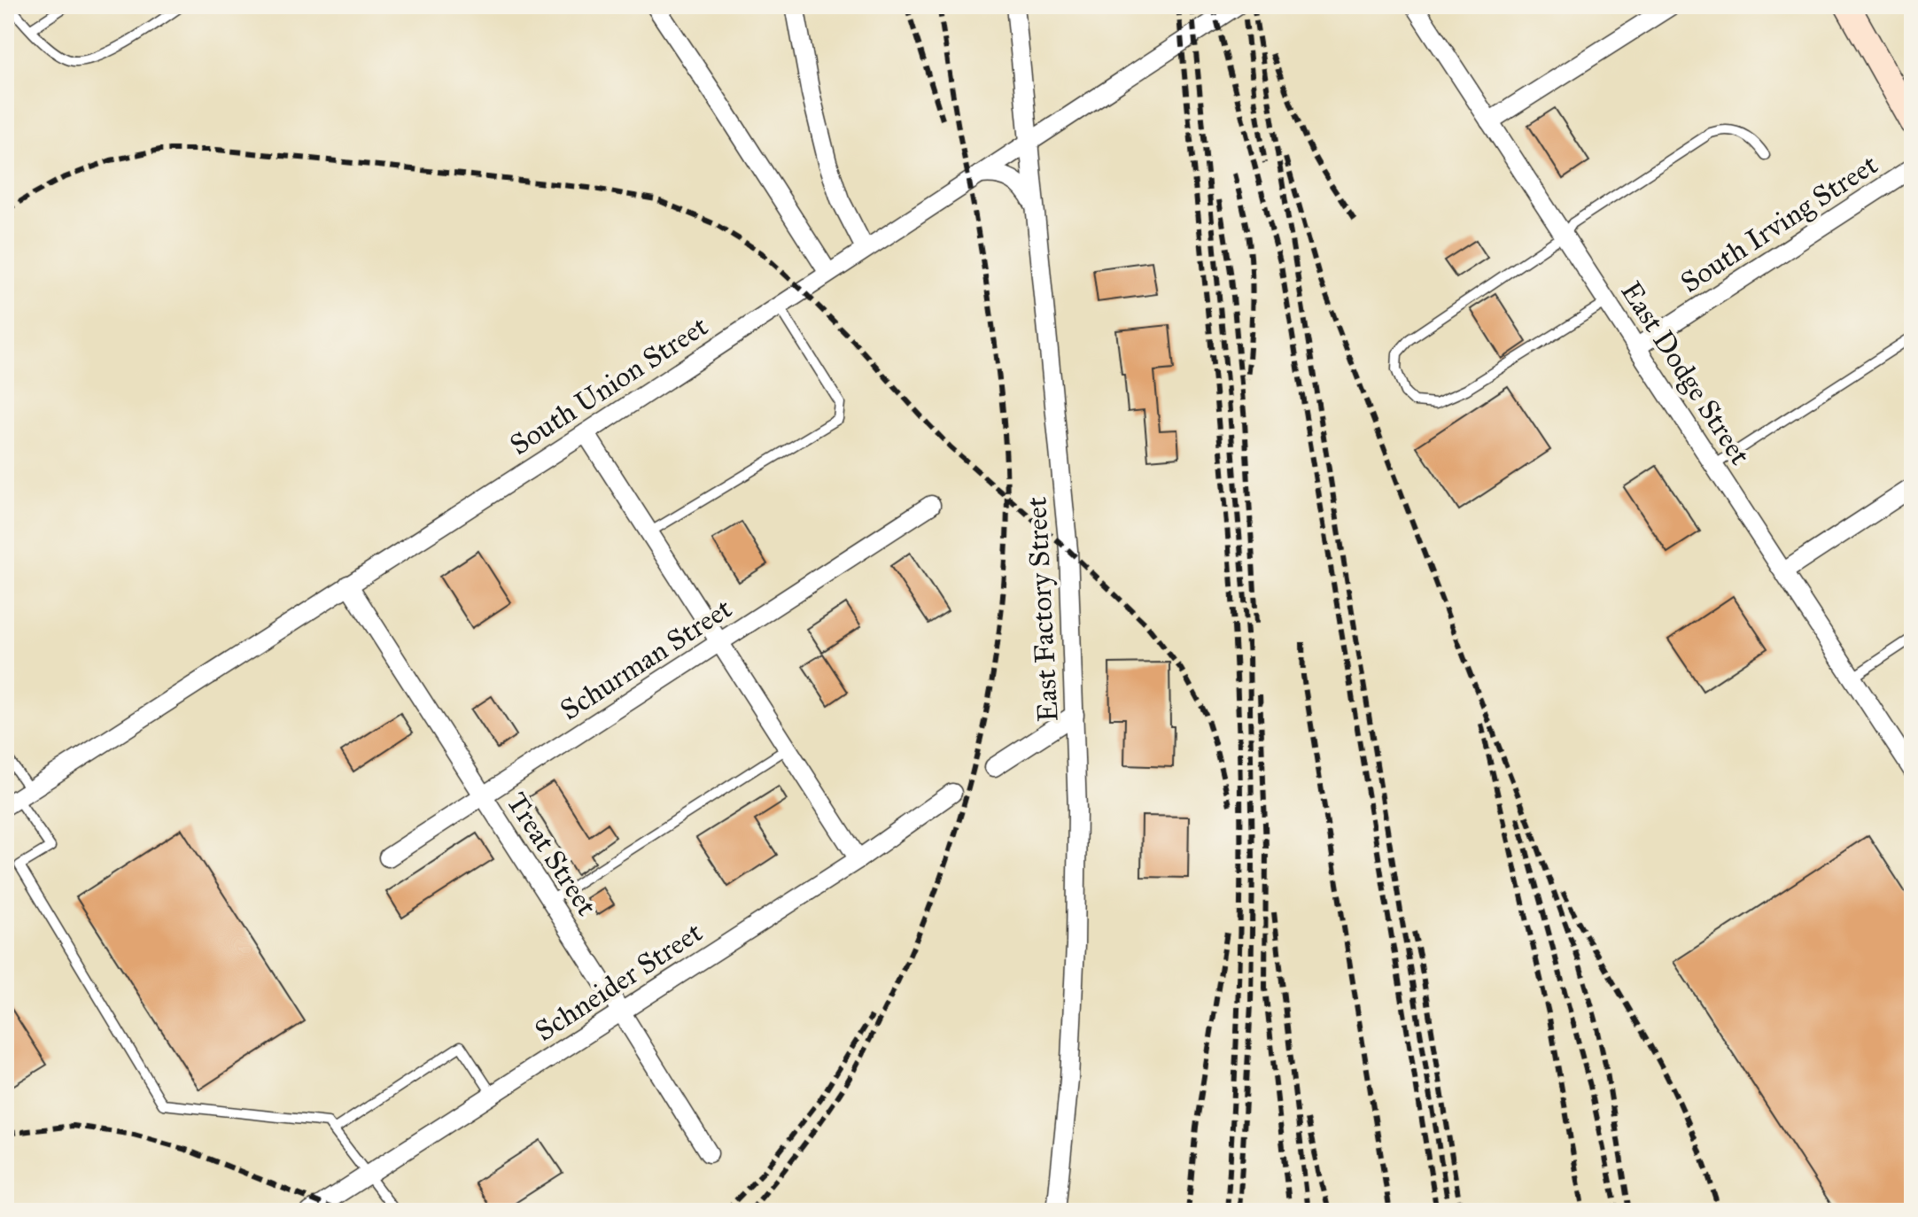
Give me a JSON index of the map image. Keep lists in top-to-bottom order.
{
  "streets": {
    "street": [
      "South Irving Street",
      "East Dodge Street",
      "South Union Street",
      "East Factory Street",
      "Schurman Street",
      "Treat Street",
      "Schneider Street"
    ]
  },
  "crossings": [
    ["South Irving Street", "East Dodge Street"],
    ["South Union Street", "East Factory Street"],
    ["South Union Street", "Treat Street"],
    ["Schurman Street", "Treat Street"],
    ["Treat Street", "Schneider Street"]
  ]
}
